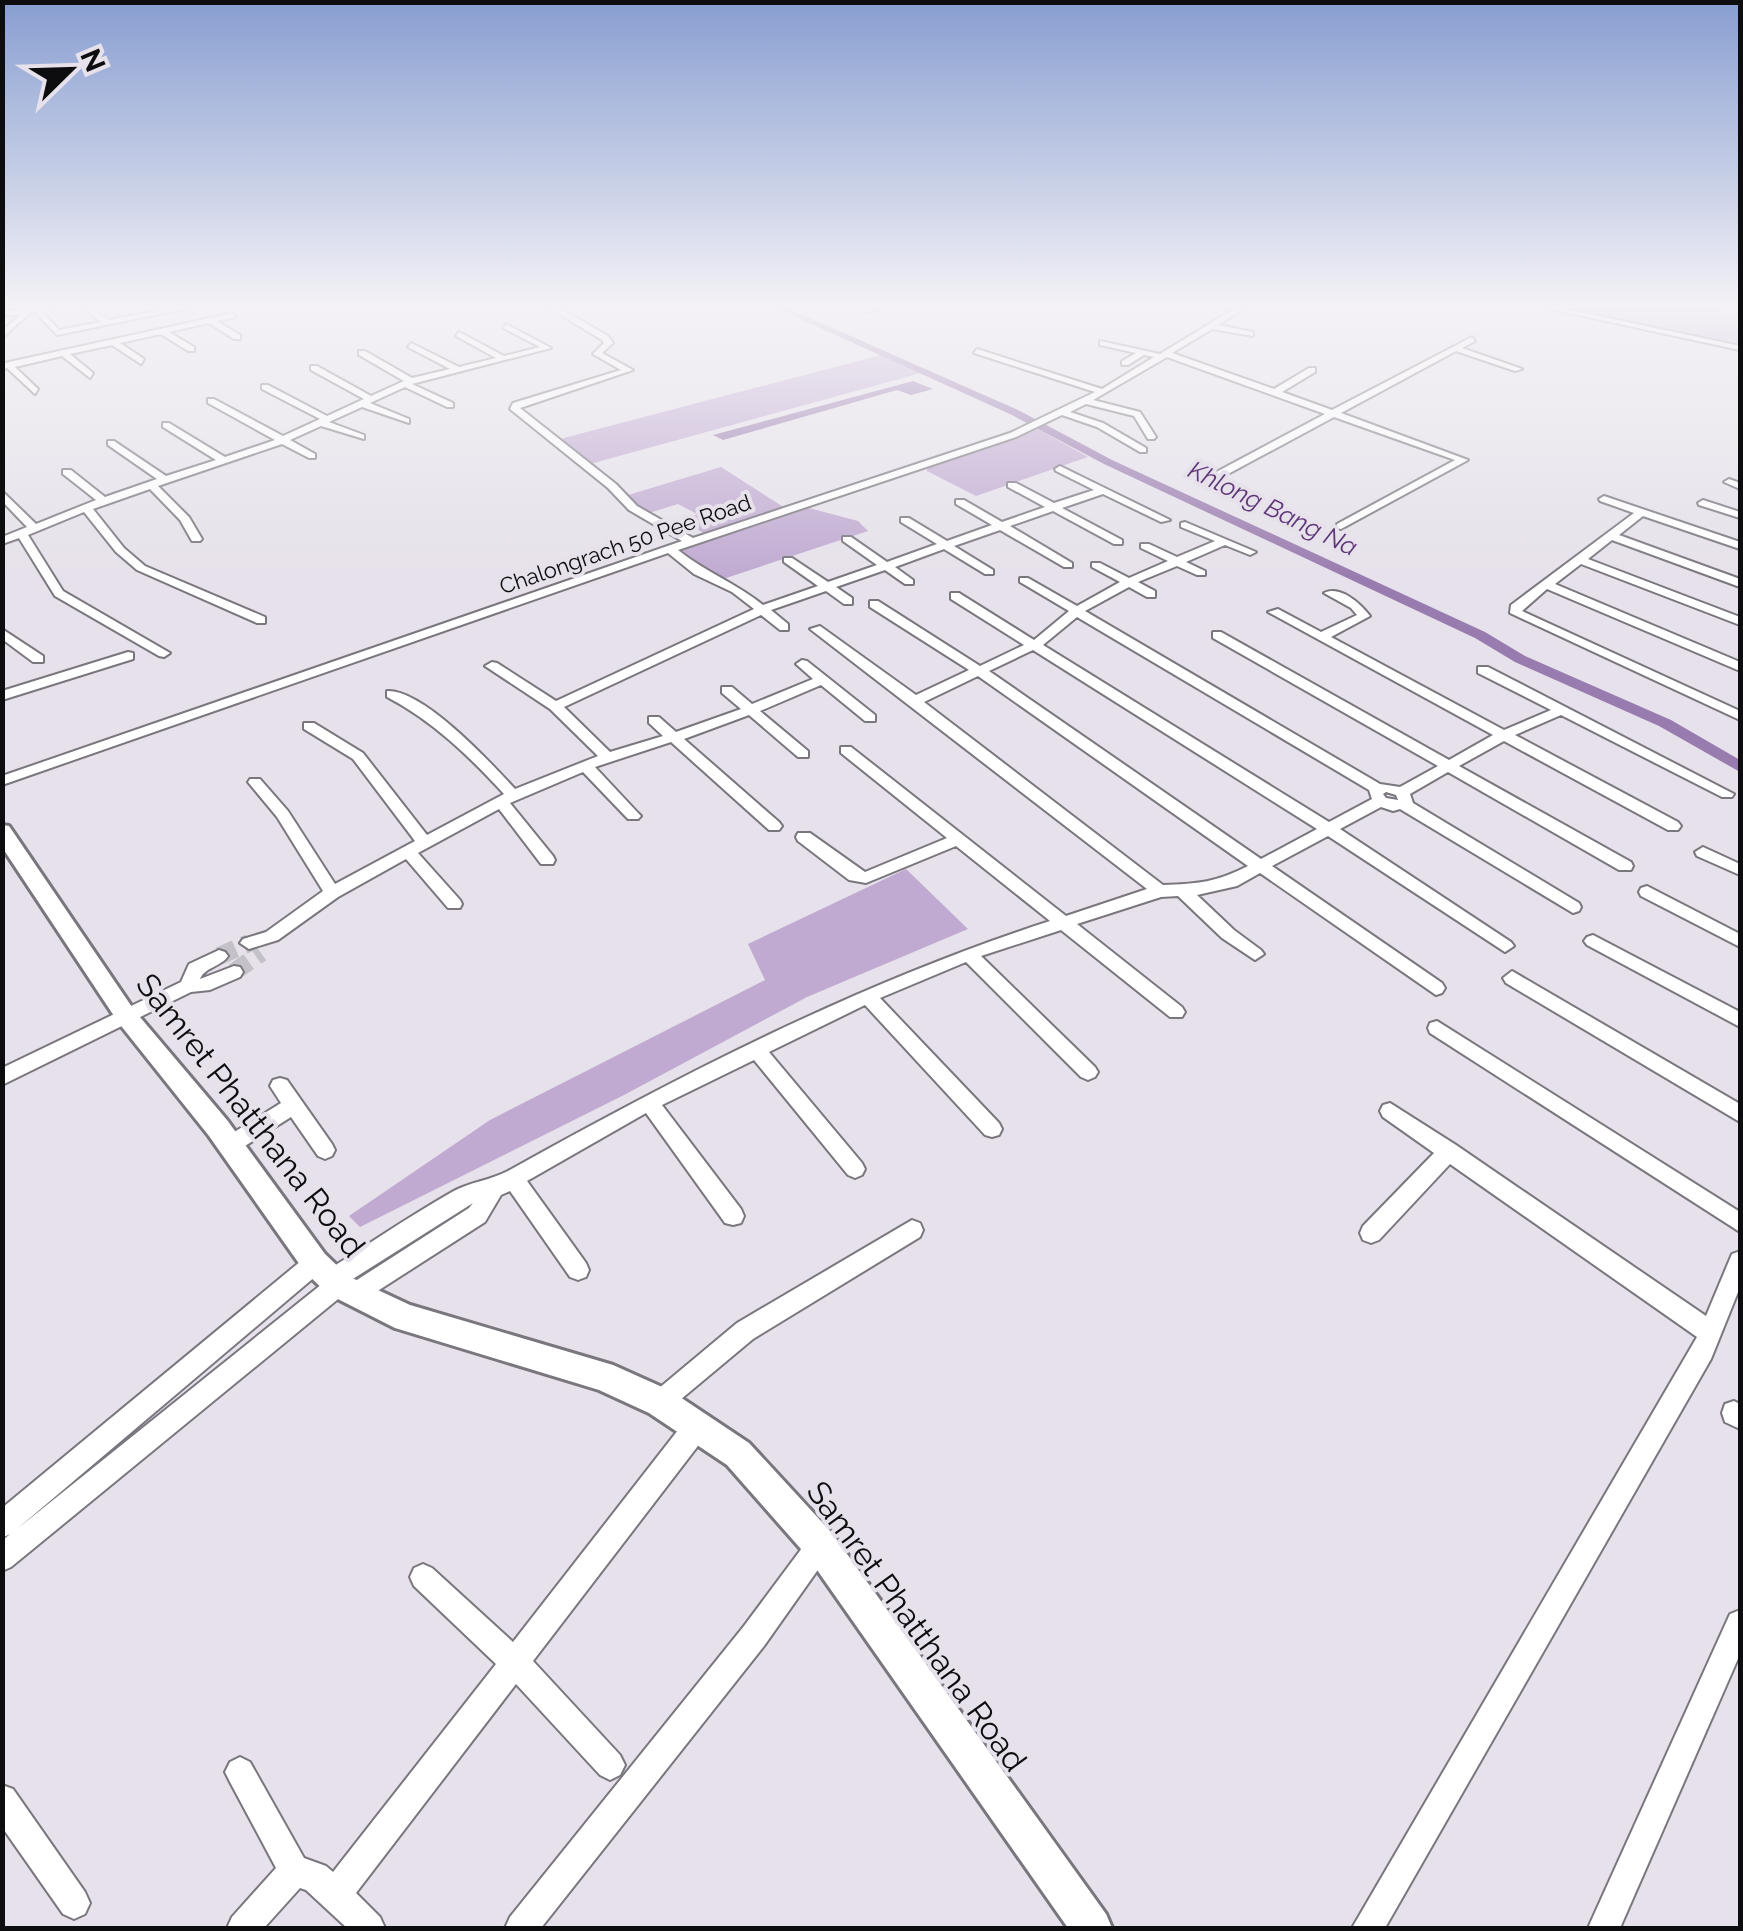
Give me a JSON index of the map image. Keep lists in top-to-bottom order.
{
  "streets": {
    "street": ["Chalongrach 50 Pee Road", "Samret Phatthana Road"]
  },
  "water": ["Khlong Bang Na"],
  "north": "top right"
}
